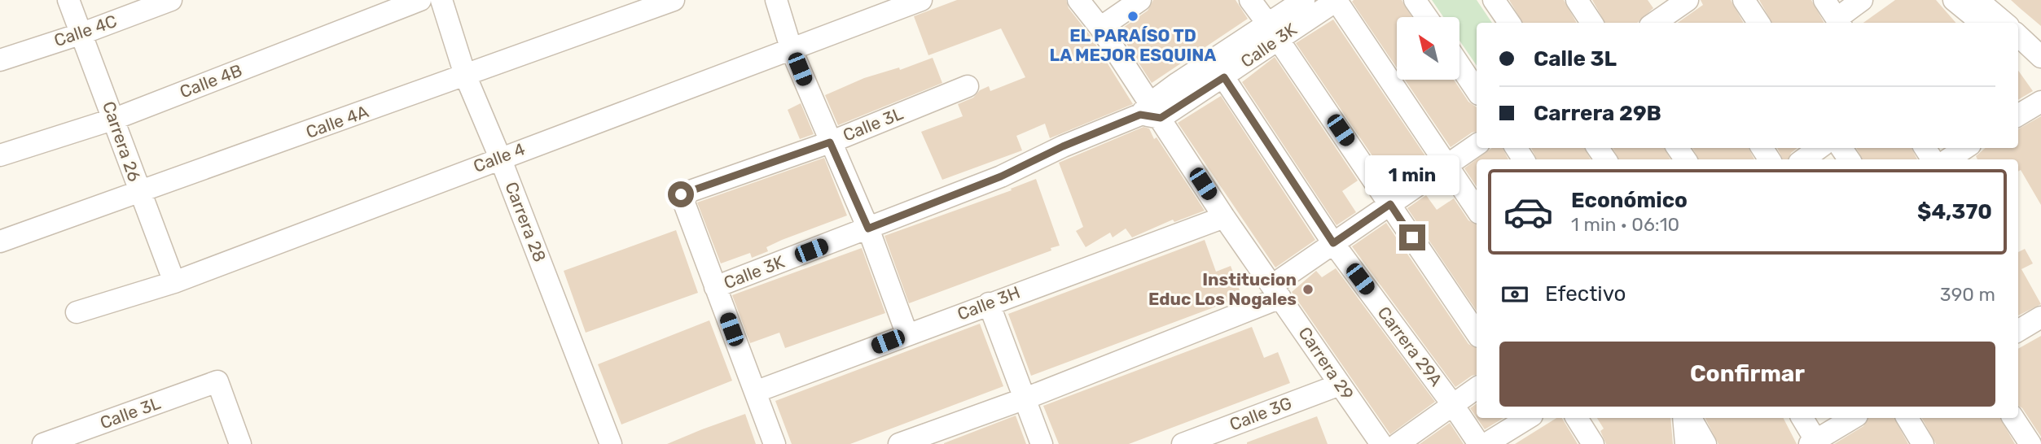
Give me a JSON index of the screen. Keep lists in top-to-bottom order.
{
  "streets": {
    "street": [
      "Calle 4C",
      "Calle 3K",
      "Calle 4B",
      "Calle 4A",
      "Calle 3L",
      "Carrera 26",
      "Calle 4",
      "Carrera 28",
      "Calle 3H",
      "Carrera 29A",
      "Carrera 29",
      "Calle 3G"
    ]
  },
  "crossings": [
    ["Calle 4C", "Carrera 26"],
    ["Calle 3K", "Calle 3L"],
    ["Calle 3K", "Carrera 29A"],
    ["Calle 3K", "Carrera 29"],
    ["Calle 4B", "Carrera 26"],
    ["Calle 4A", "Carrera 26"],
    ["Calle 4A", "Carrera 28"],
    ["Carrera 26", "Calle 4"],
    ["Calle 4", "Carrera 28"],
    ["Calle 3H", "Carrera 29"],
    ["Carrera 29", "Calle 3G"]
  ],
  "places": ["EL PARAÍSO TD LA MEJOR ESQUINA", "Institucion Educ Los Nogales"],
  "north": "top left",
  "page": {
    "banner": ["Calle 3L", "Carrera 29B"],
    "bubble": "1 min",
    "list": [
      {
        "name": "Económico",
        "note": "1 min · 06:10",
        "value": "$4,370"
      }
    ],
    "pay": ["Efectivo", "390 m"],
    "buttons": "Confirmar"
  }
}
